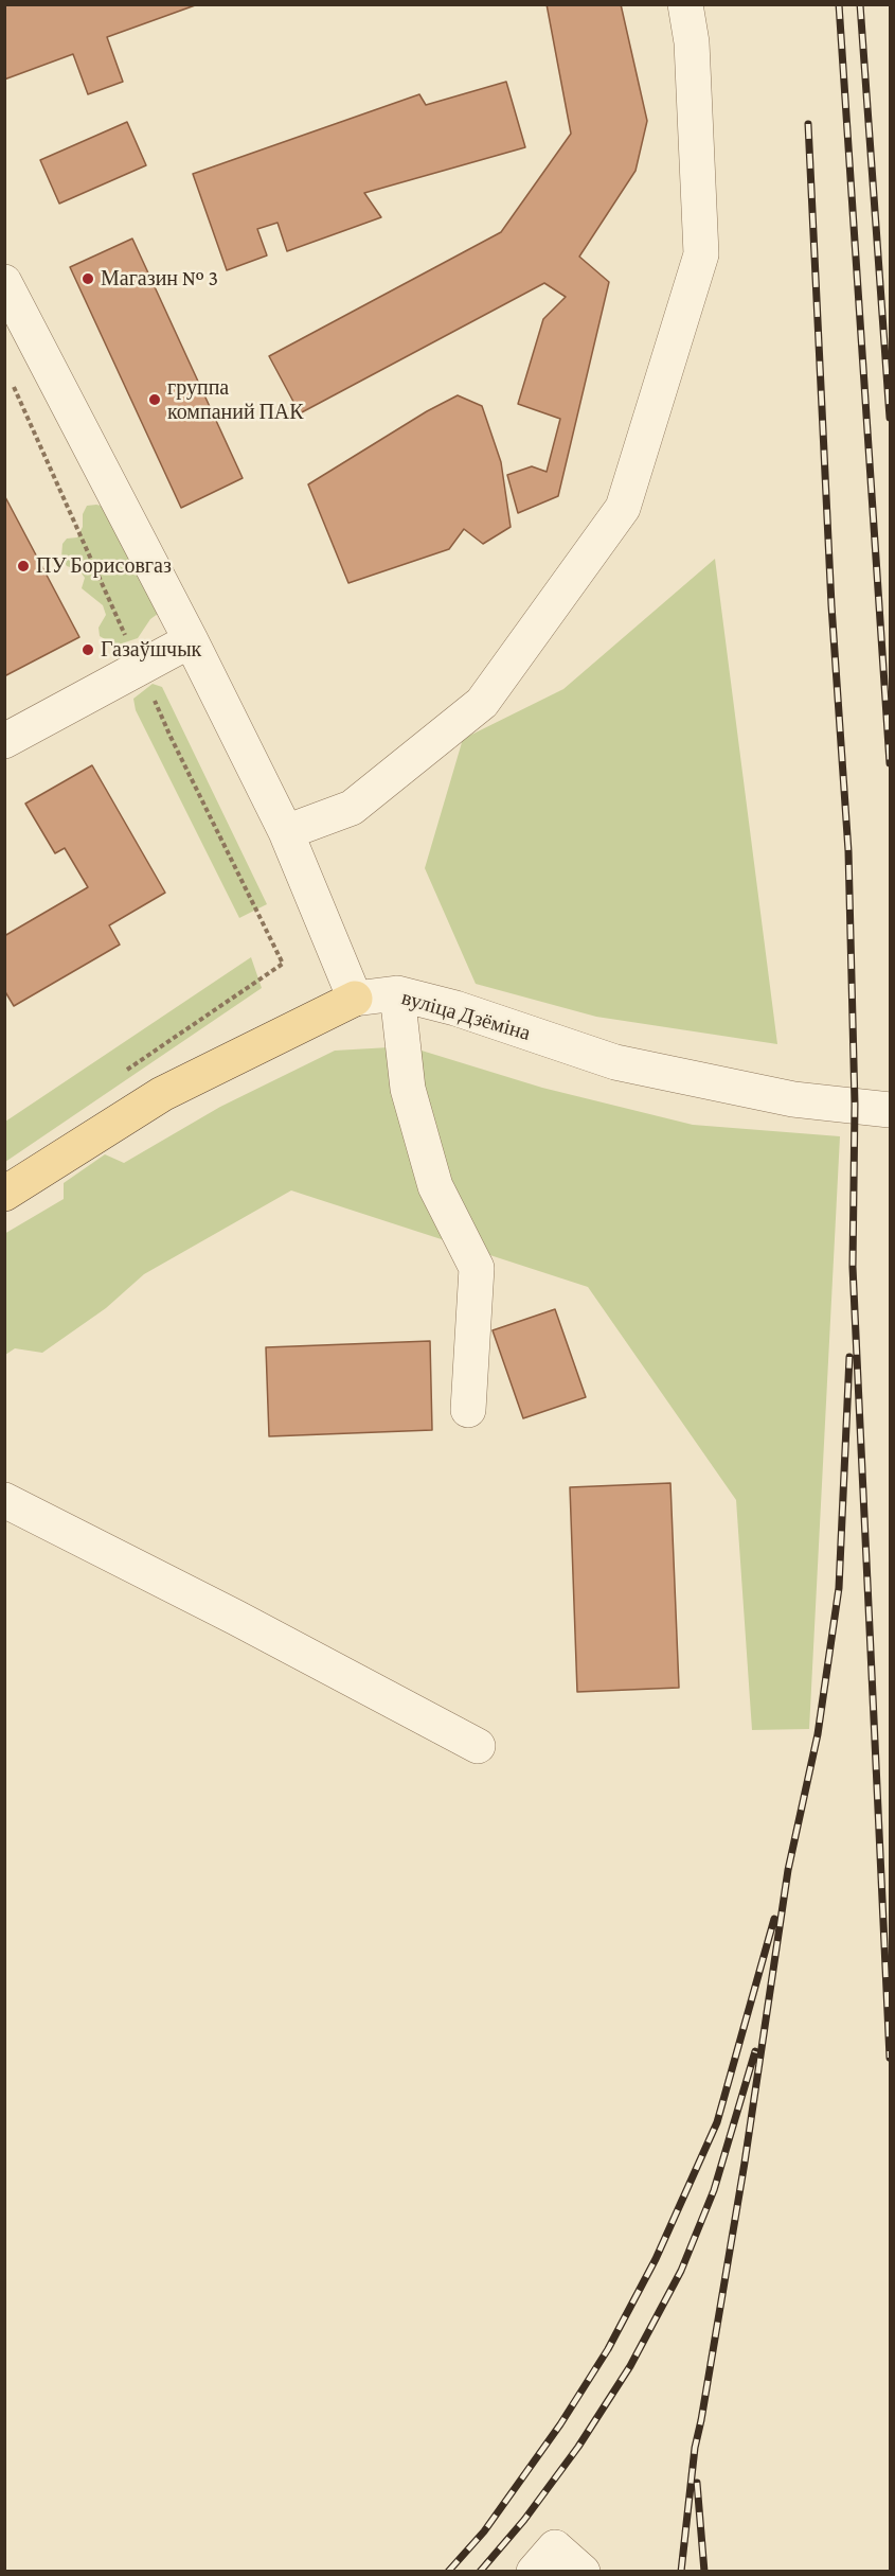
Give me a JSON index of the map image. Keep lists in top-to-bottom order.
{
  "streets": {
    "main road": ["вуліца Дзёміна"]
  },
  "places": [
    "Магазин № 3",
    "группа компаний ПАК",
    "ПУ Борисовгаз",
    "Газаўшчык"
  ]
}
